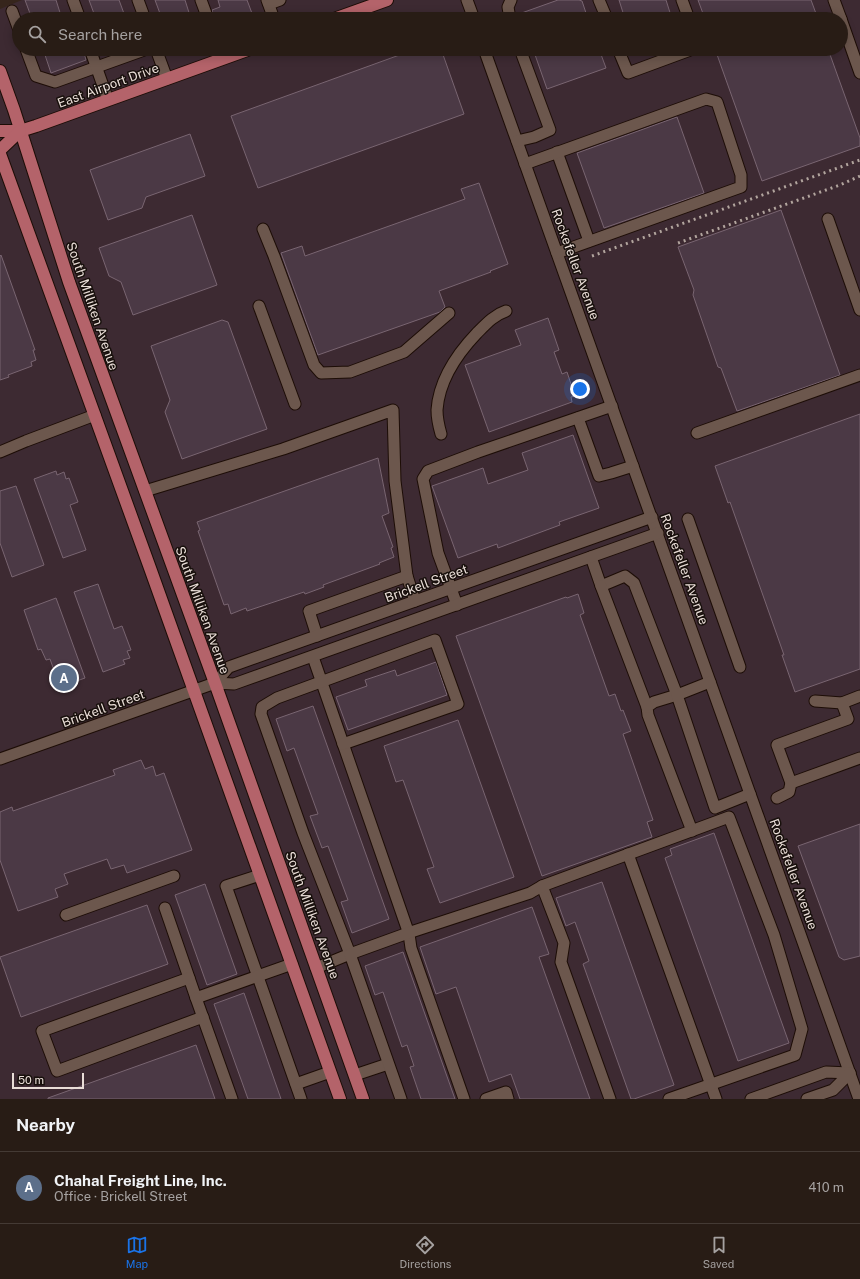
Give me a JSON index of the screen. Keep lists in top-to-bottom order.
{
  "streets": {
    "main road": ["East Airport Drive", "South Milliken Avenue"],
    "street": ["Rockefeller Avenue", "Brickell Street"]
  },
  "crossings": [
    ["East Airport Drive", "South Milliken Avenue"],
    ["Rockefeller Avenue", "Brickell Street"],
    ["South Milliken Avenue", "Brickell Street"]
  ],
  "scale_bar": "50 m",
  "page": {
    "search": "Search here",
    "pins": "A",
    "scale": "50 m",
    "heading": "Nearby",
    "list": [
      {
        "mark": "A",
        "name": "Chahal Freight Line, Inc.",
        "note": "Office · Brickell Street",
        "value": "410 m"
      }
    ],
    "nav": ["Map", "Directions", "Saved"]
  }
}
